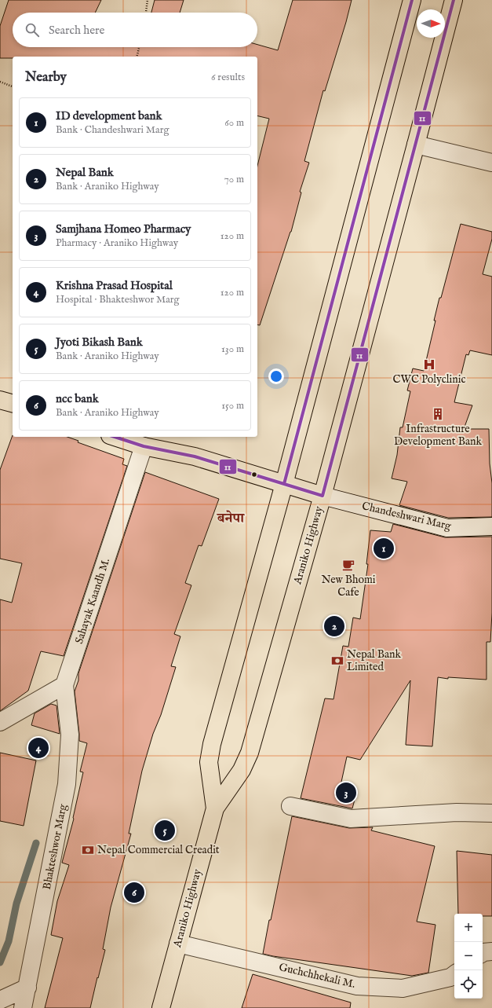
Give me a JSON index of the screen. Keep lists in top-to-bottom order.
{
  "streets": {
    "main road": ["Araniko Highway"],
    "street": [
      "Chandeshwari Marg",
      "Sahayak Kaandh M.",
      "Bhakteshwor Marg",
      "Guchchhekali M."
    ]
  },
  "crossings": [
    ["Chandeshwari Marg", "Araniko Highway"],
    ["Araniko Highway", "Guchchhekali M."],
    ["Sahayak Kaandh M.", "Bhakteshwor Marg"]
  ],
  "districts": ["बनेपा"],
  "places": {
    "hospital": ["CWC Polyclinic"],
    "building": ["Infrastructure Development Bank"],
    "cafe": ["New Bhomi Cafe"],
    "bank": ["Nepal Bank Limited", "Nepal Commercial Creadit"]
  },
  "lines": ["transit line 11"],
  "north": "right",
  "page": {
    "search": "Search here",
    "heading": ["Nearby", "6 results"],
    "list": [
      {
        "mark": "1",
        "name": "ID development bank",
        "note": "Bank · Chandeshwari Marg",
        "value": "60 m"
      },
      {
        "mark": "2",
        "name": "Nepal Bank",
        "note": "Bank · Araniko Highway",
        "value": "70 m"
      },
      {
        "mark": "3",
        "name": "Samjhana Homeo Pharmacy",
        "note": "Pharmacy · Araniko Highway",
        "value": "120 m"
      },
      {
        "mark": "4",
        "name": "Krishna Prasad Hospital",
        "note": "Hospital · Bhakteshwor Marg",
        "value": "120 m"
      },
      {
        "mark": "5",
        "name": "Jyoti Bikash Bank",
        "note": "Bank · Araniko Highway",
        "value": "130 m"
      },
      {
        "mark": "6",
        "name": "ncc bank",
        "note": "Bank · Araniko Highway",
        "value": "150 m"
      }
    ],
    "pins": [
      "1",
      "2",
      "4",
      "3",
      "5",
      "6"
    ],
    "map_buttons": ["+", "−"]
  }
}
